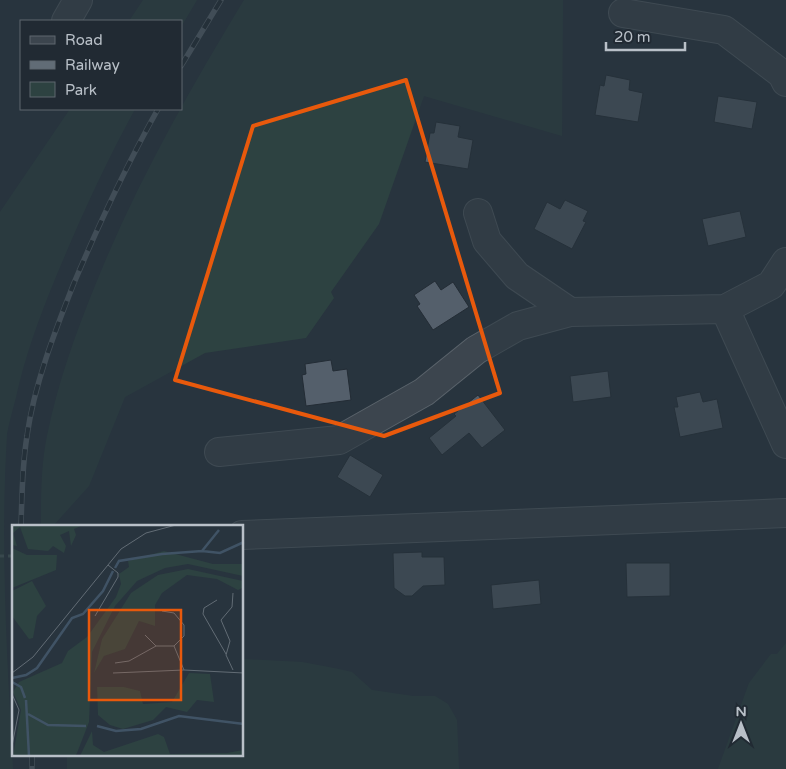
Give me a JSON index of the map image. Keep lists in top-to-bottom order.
{
  "legend": ["Road", "Railway", "Park"],
  "scale_bar": "20 m",
  "north": "top"
}
